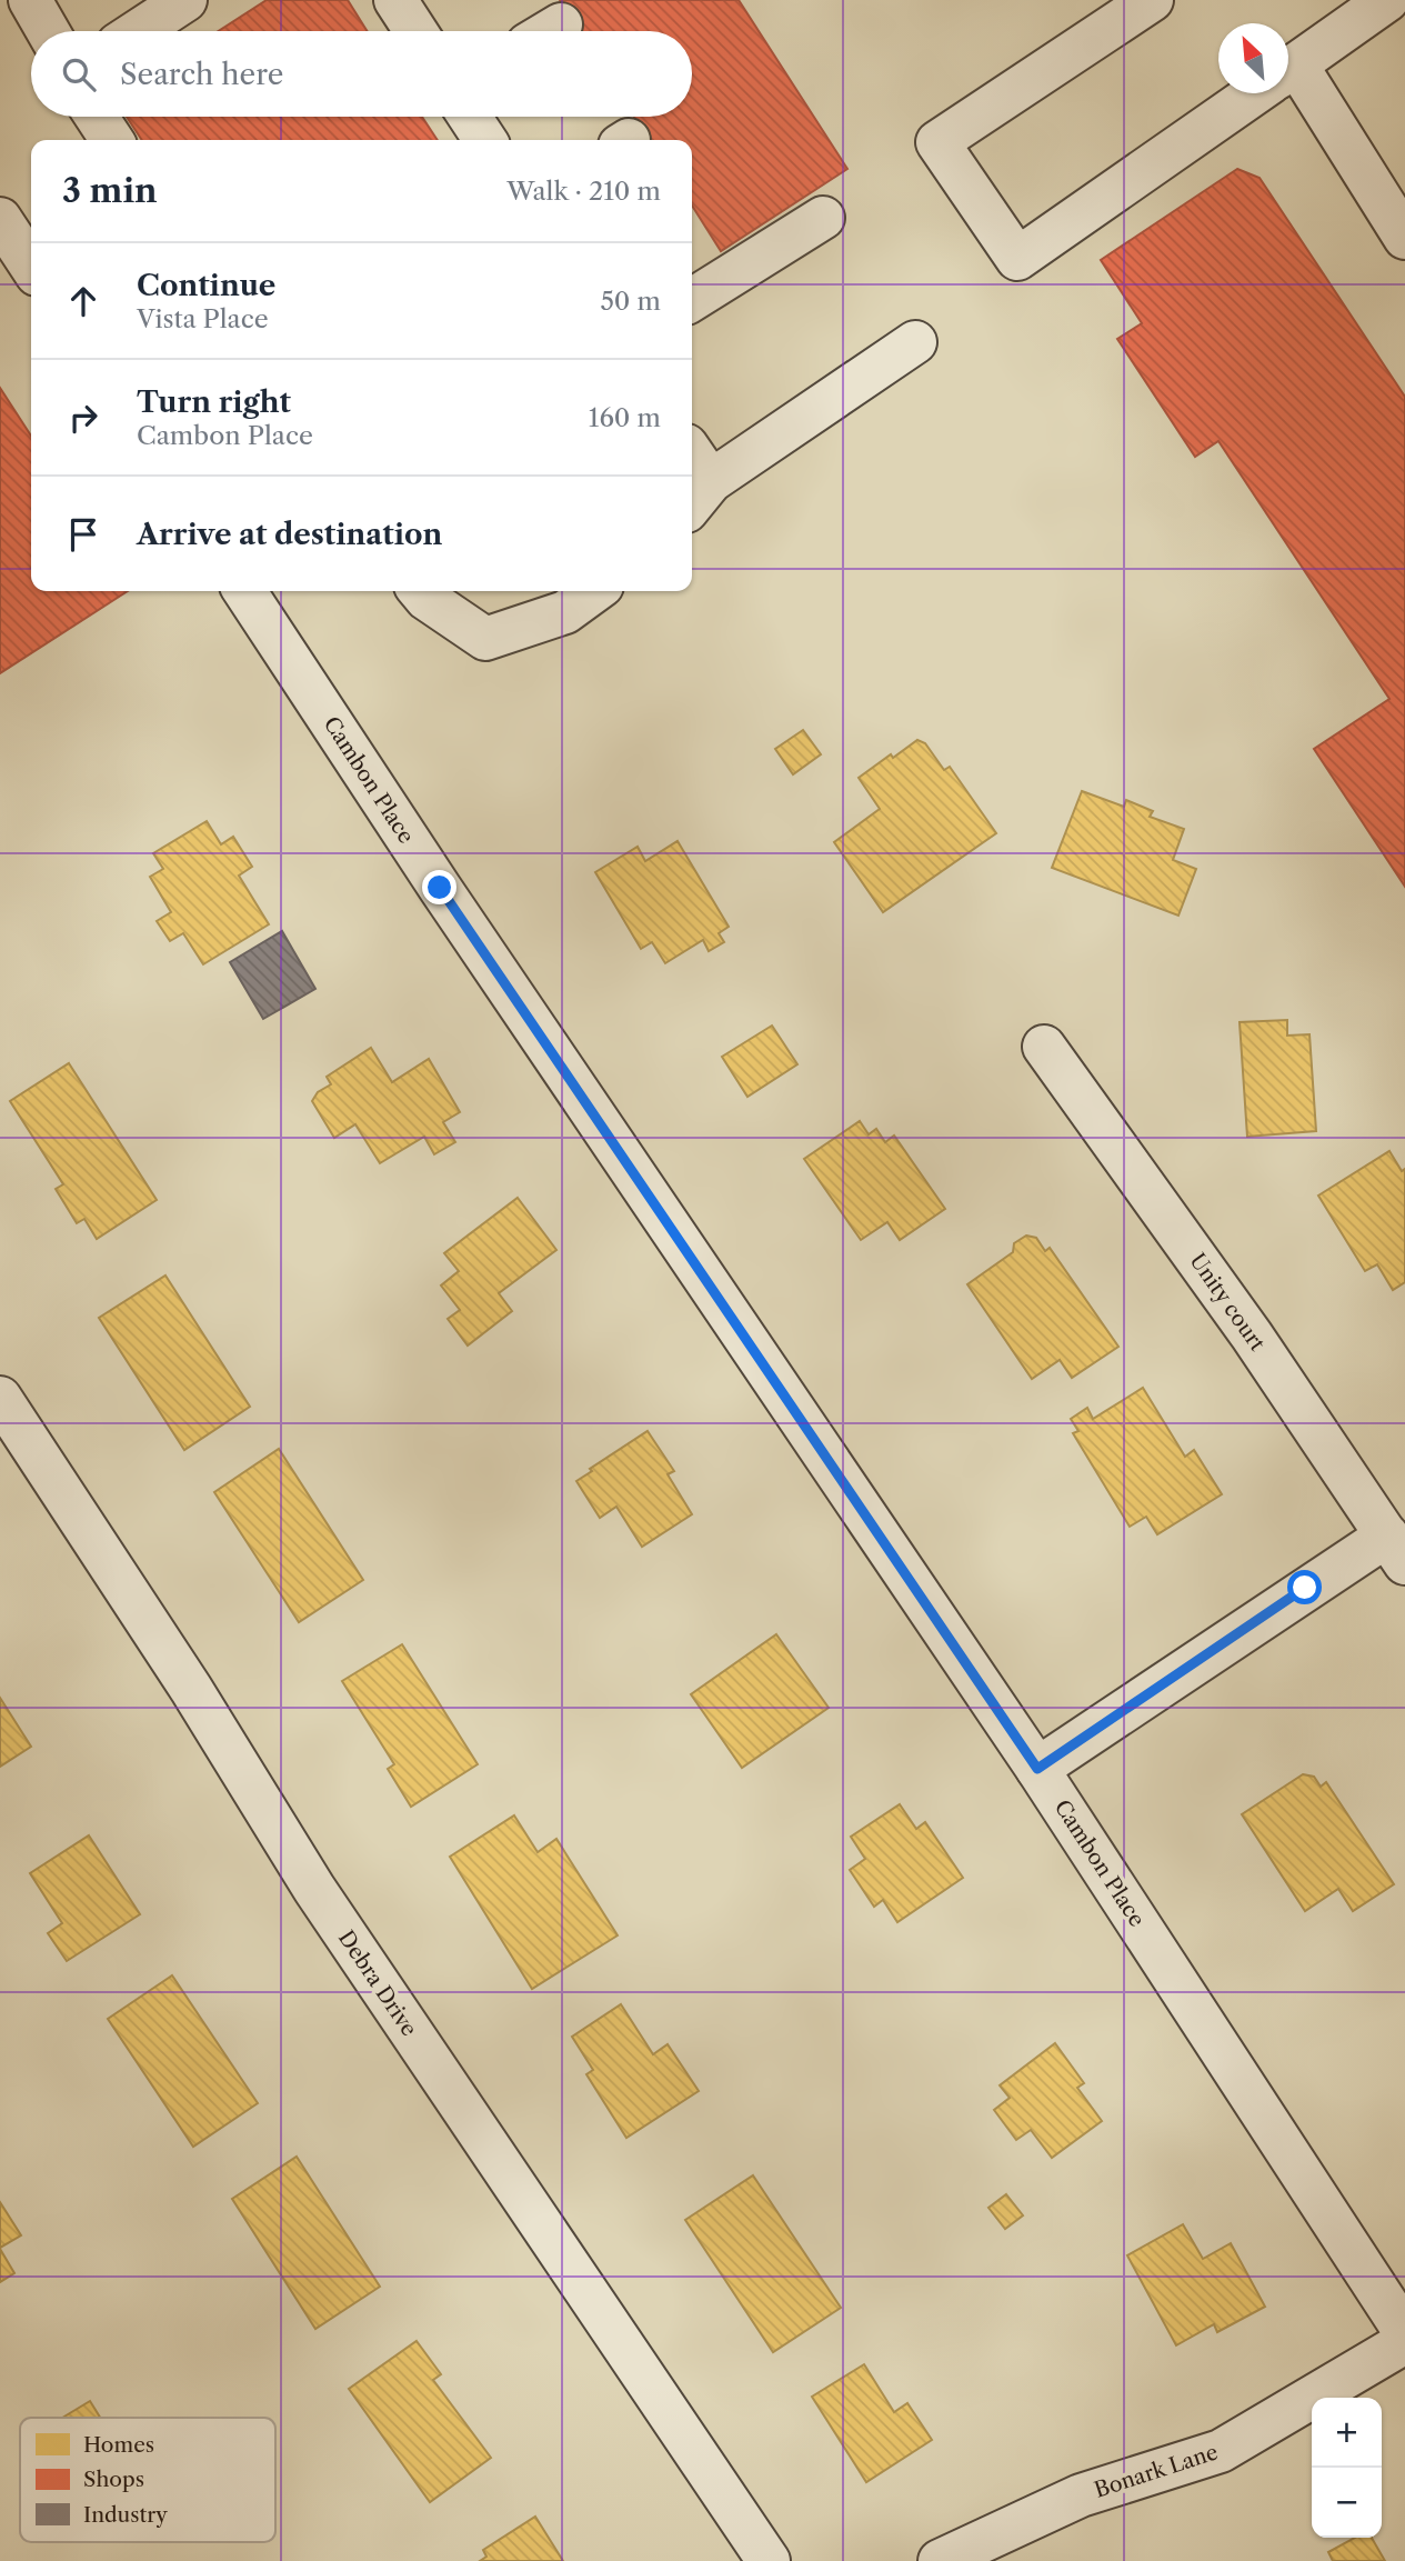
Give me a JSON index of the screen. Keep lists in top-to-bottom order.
{
  "streets": {
    "street": [
      "Cambon Place",
      "Unity court",
      "Debra Drive",
      "Bonark Lane"
    ]
  },
  "legend": ["Homes", "Shops", "Industry"],
  "north": "top left",
  "page": {
    "search": "Search here",
    "heading": ["3 min", "Walk · 210 m"],
    "list": [
      ["Continue", "Vista Place", "50 m"],
      ["Turn right", "Cambon Place", "160 m"],
      "Arrive at destination"
    ],
    "map_buttons": ["+", "−"]
  }
}
